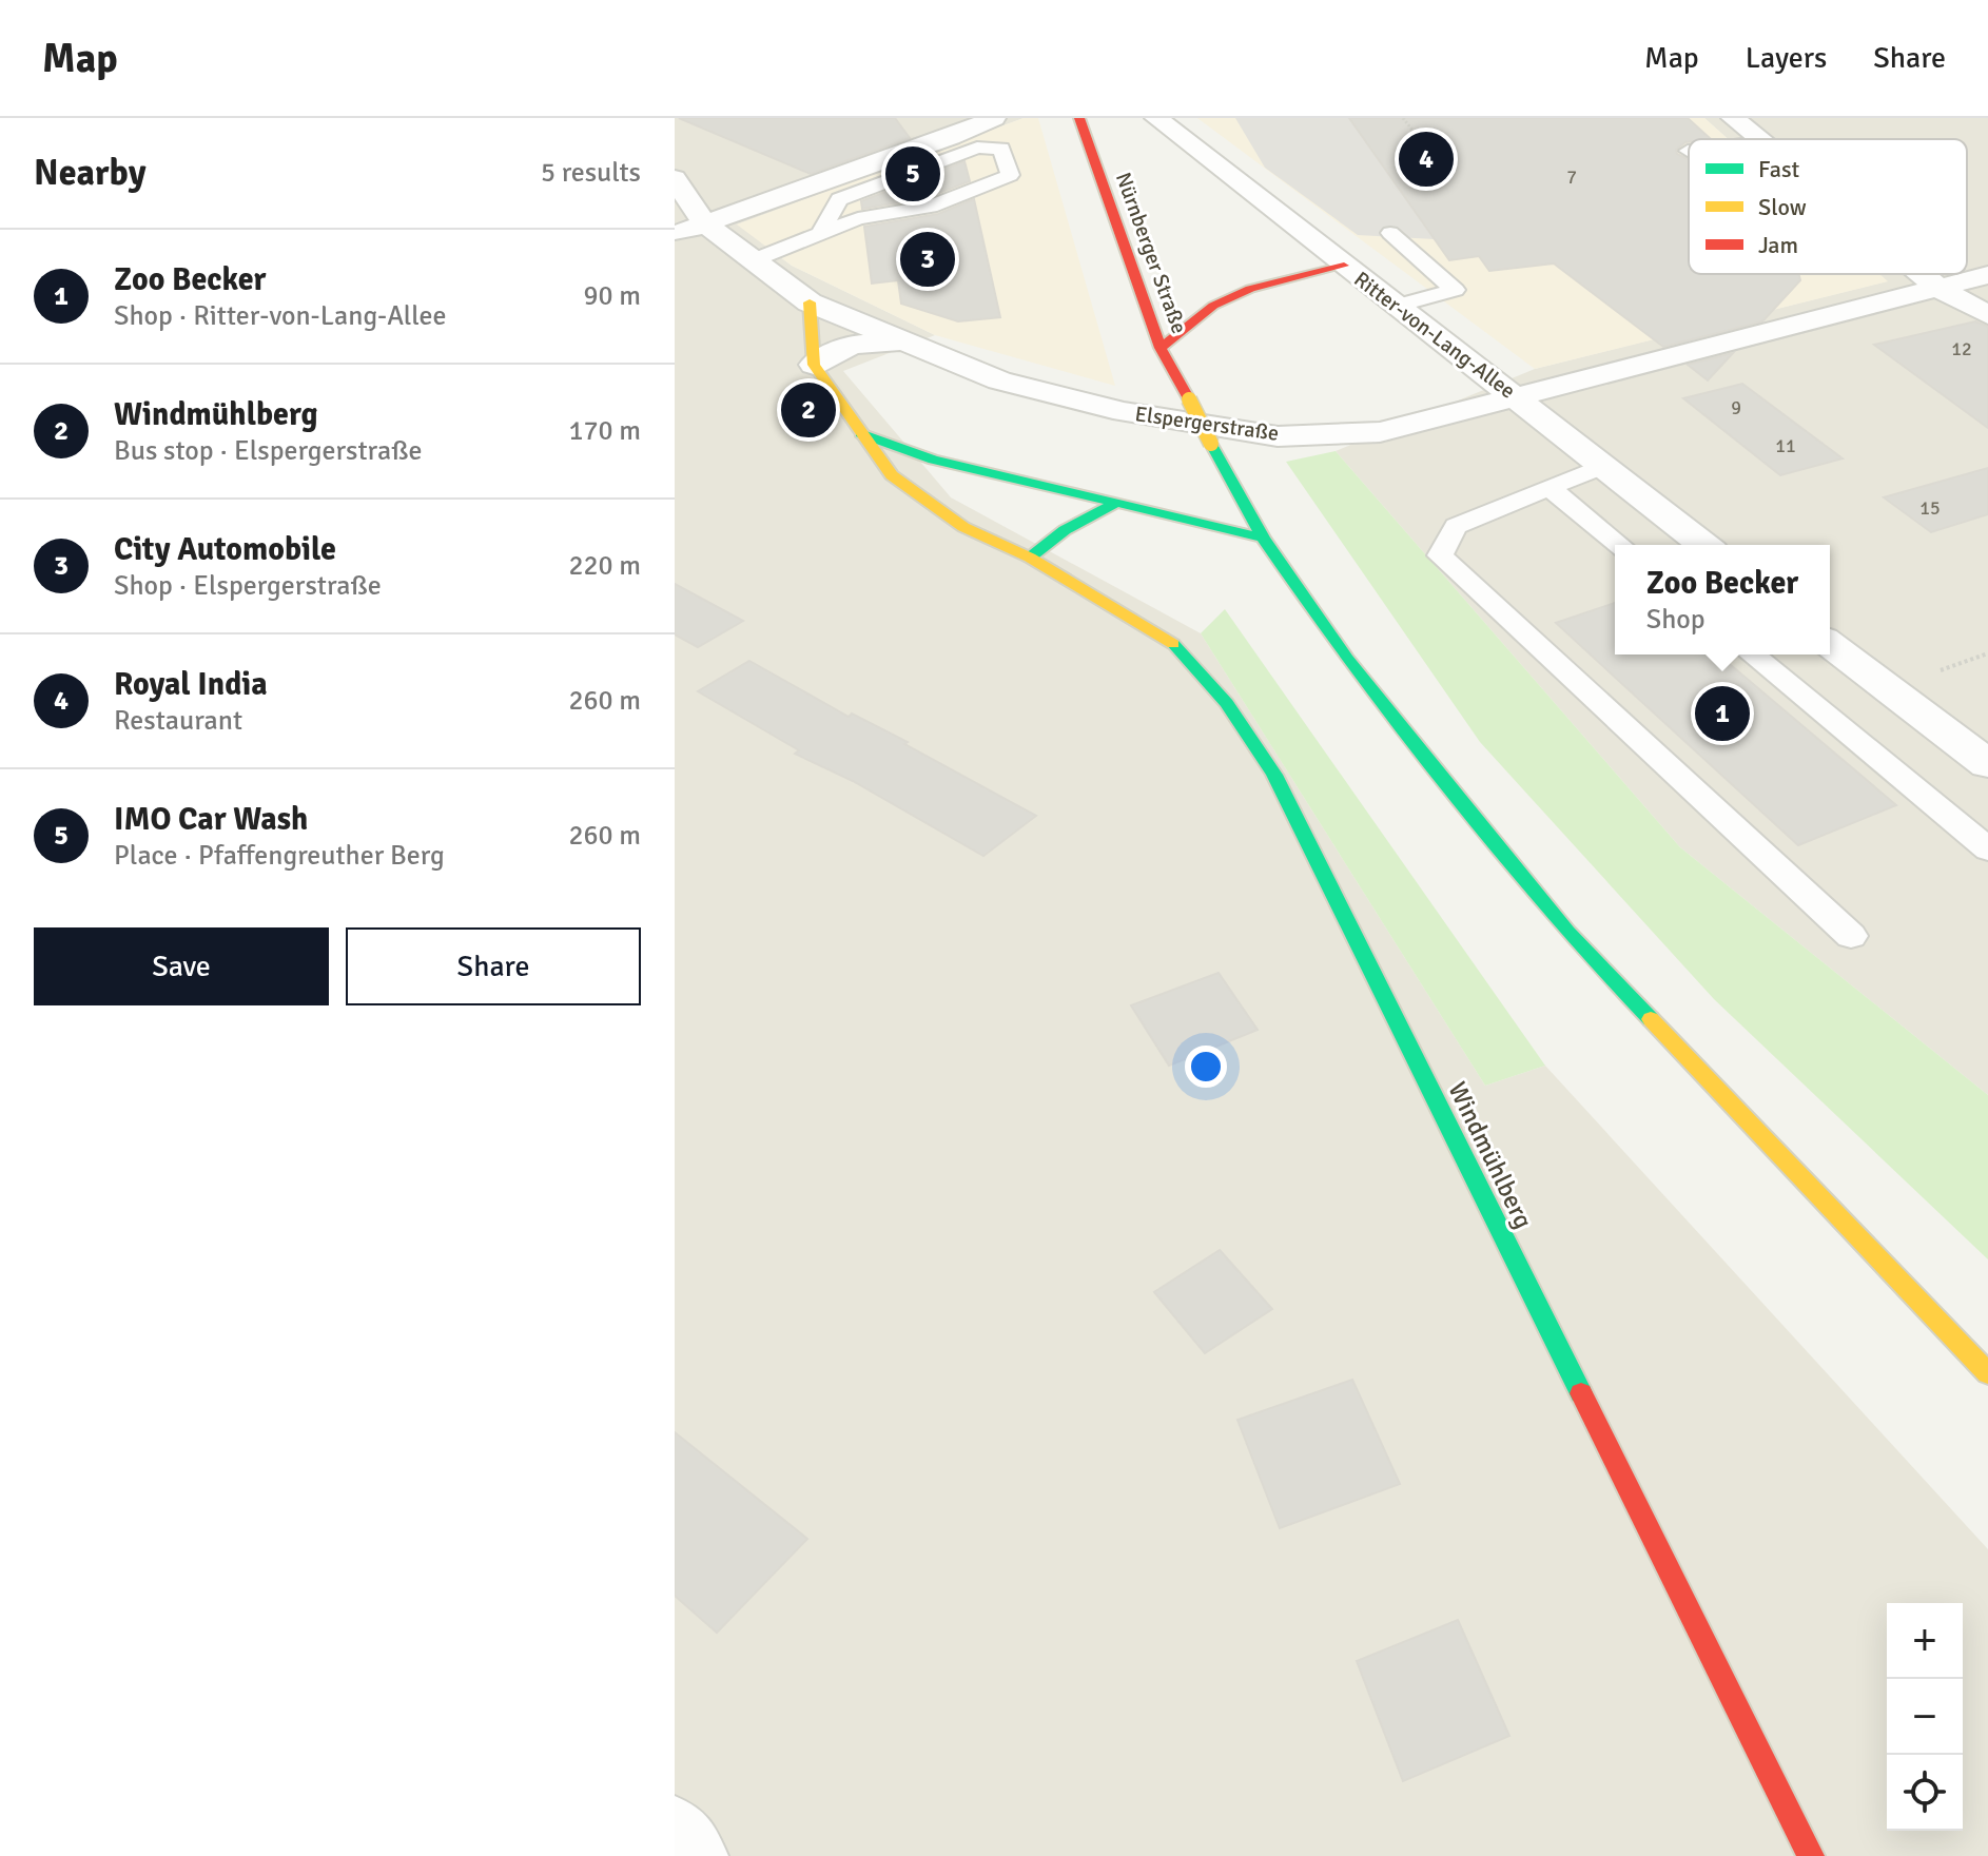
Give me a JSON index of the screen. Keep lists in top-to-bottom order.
{
  "streets": {
    "main road": ["Nürnberger Straße", "Windmühlberg"],
    "street": ["Ritter-von-Lang-Allee", "Elspergerstraße"]
  },
  "crossings": [
    ["Ritter-von-Lang-Allee", "Elspergerstraße"]
  ],
  "house_numbers": [
    "7",
    "12",
    "9",
    "11",
    "15"
  ],
  "legend": ["Fast", "Slow", "Jam"],
  "page": {
    "header": "Map",
    "nav": ["Map", "Layers", "Share"],
    "heading": ["Nearby", "5 results"],
    "pins": [
      "4",
      "5",
      "3",
      "2",
      "1"
    ],
    "list": [
      {
        "mark": "1",
        "name": "Zoo Becker",
        "note": "Shop · Ritter-von-Lang-Allee",
        "value": "90 m"
      },
      {
        "mark": "2",
        "name": "Windmühlberg",
        "note": "Bus stop · Elspergerstraße",
        "value": "170 m"
      },
      {
        "mark": "3",
        "name": "City Automobile",
        "note": "Shop · Elspergerstraße",
        "value": "220 m"
      },
      {
        "mark": "4",
        "name": "Royal India",
        "note": "Restaurant",
        "value": "260 m"
      },
      {
        "mark": "5",
        "name": "IMO Car Wash",
        "note": "Place · Pfaffengreuther Berg",
        "value": "260 m"
      }
    ],
    "popup": ["Zoo Becker", "Shop"],
    "buttons": ["Save", "Share"],
    "map_buttons": ["+", "−"]
  }
}
